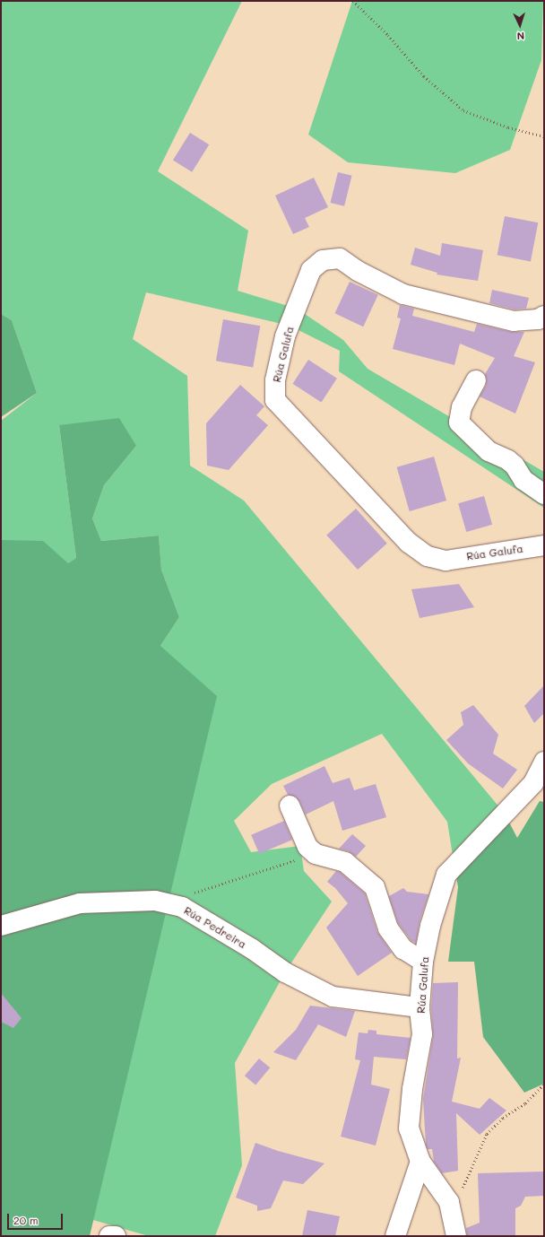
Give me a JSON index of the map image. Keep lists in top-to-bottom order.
{
  "streets": {
    "street": ["Rúa Galufa", "Rúa Pedreira"]
  },
  "crossings": [
    ["Rúa Galufa", "Rúa Pedreira"]
  ],
  "scale_bar": "20 m",
  "north": "bottom"
}
